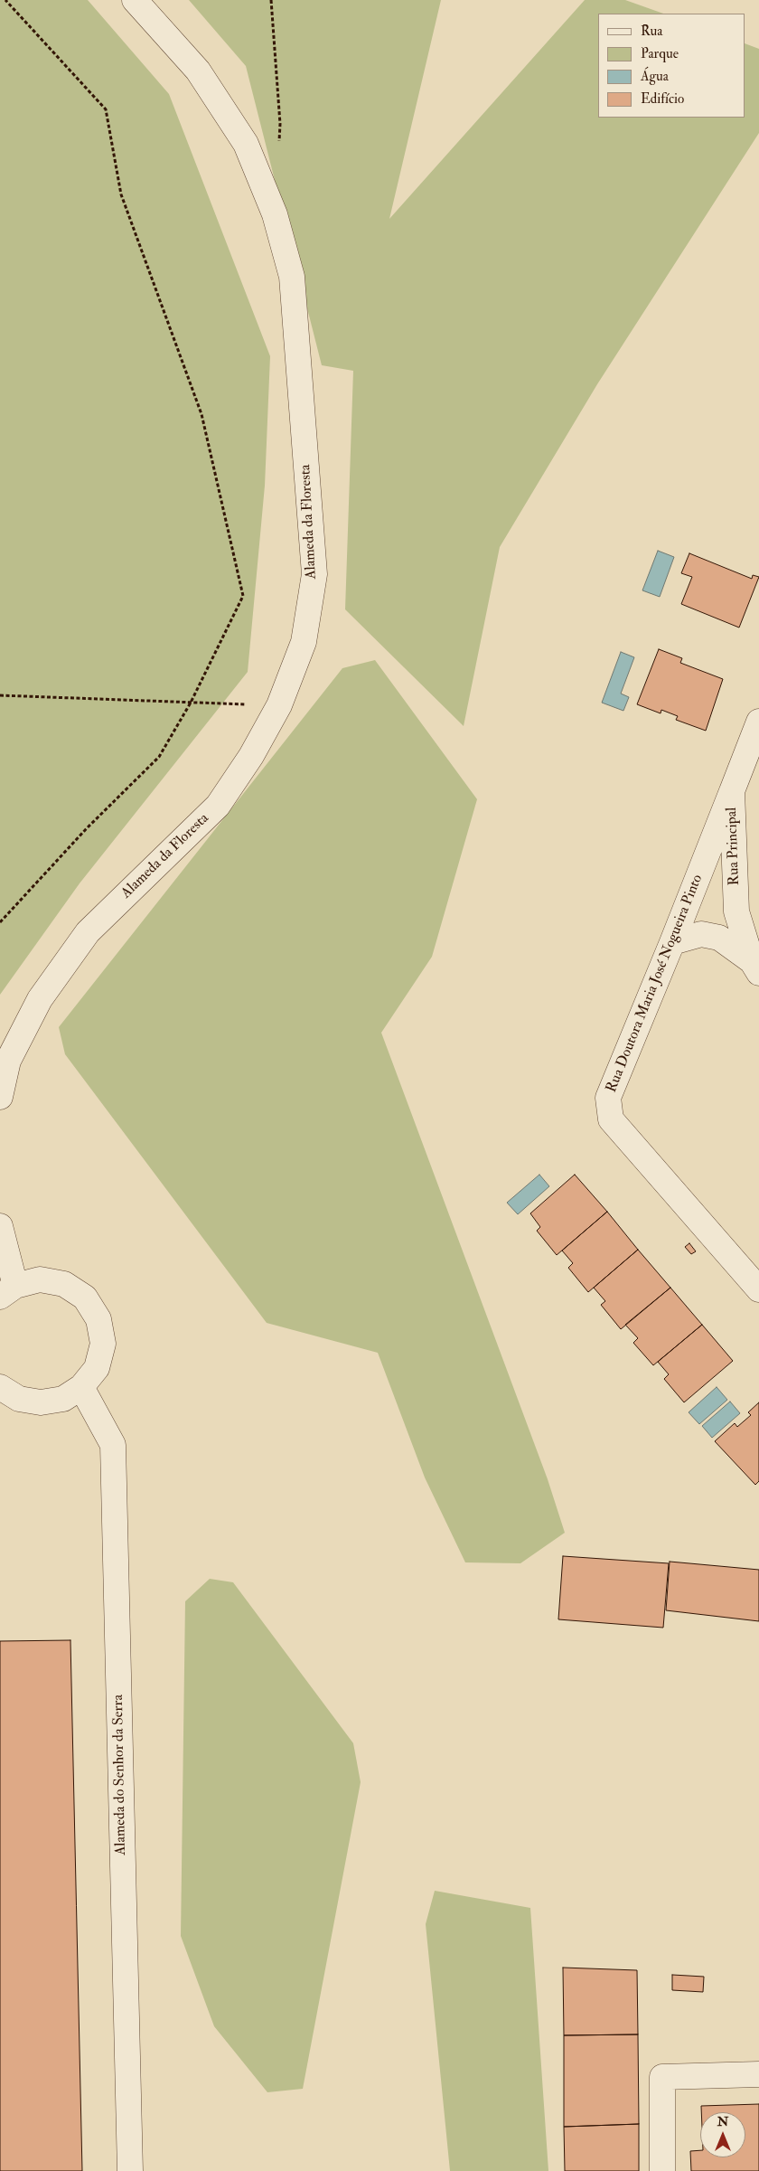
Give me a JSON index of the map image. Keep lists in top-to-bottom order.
{
  "streets": {
    "street": [
      "Alameda da Floresta",
      "Rua Principal",
      "Rua Doutora Maria José Nogueira Pinto",
      "Alameda do Senhor da Serra"
    ]
  },
  "crossings": [
    ["Rua Principal", "Rua Doutora Maria José Nogueira Pinto"]
  ],
  "legend": [
    "Rua",
    "Parque",
    "Água",
    "Edifício"
  ],
  "north": "top"
}
